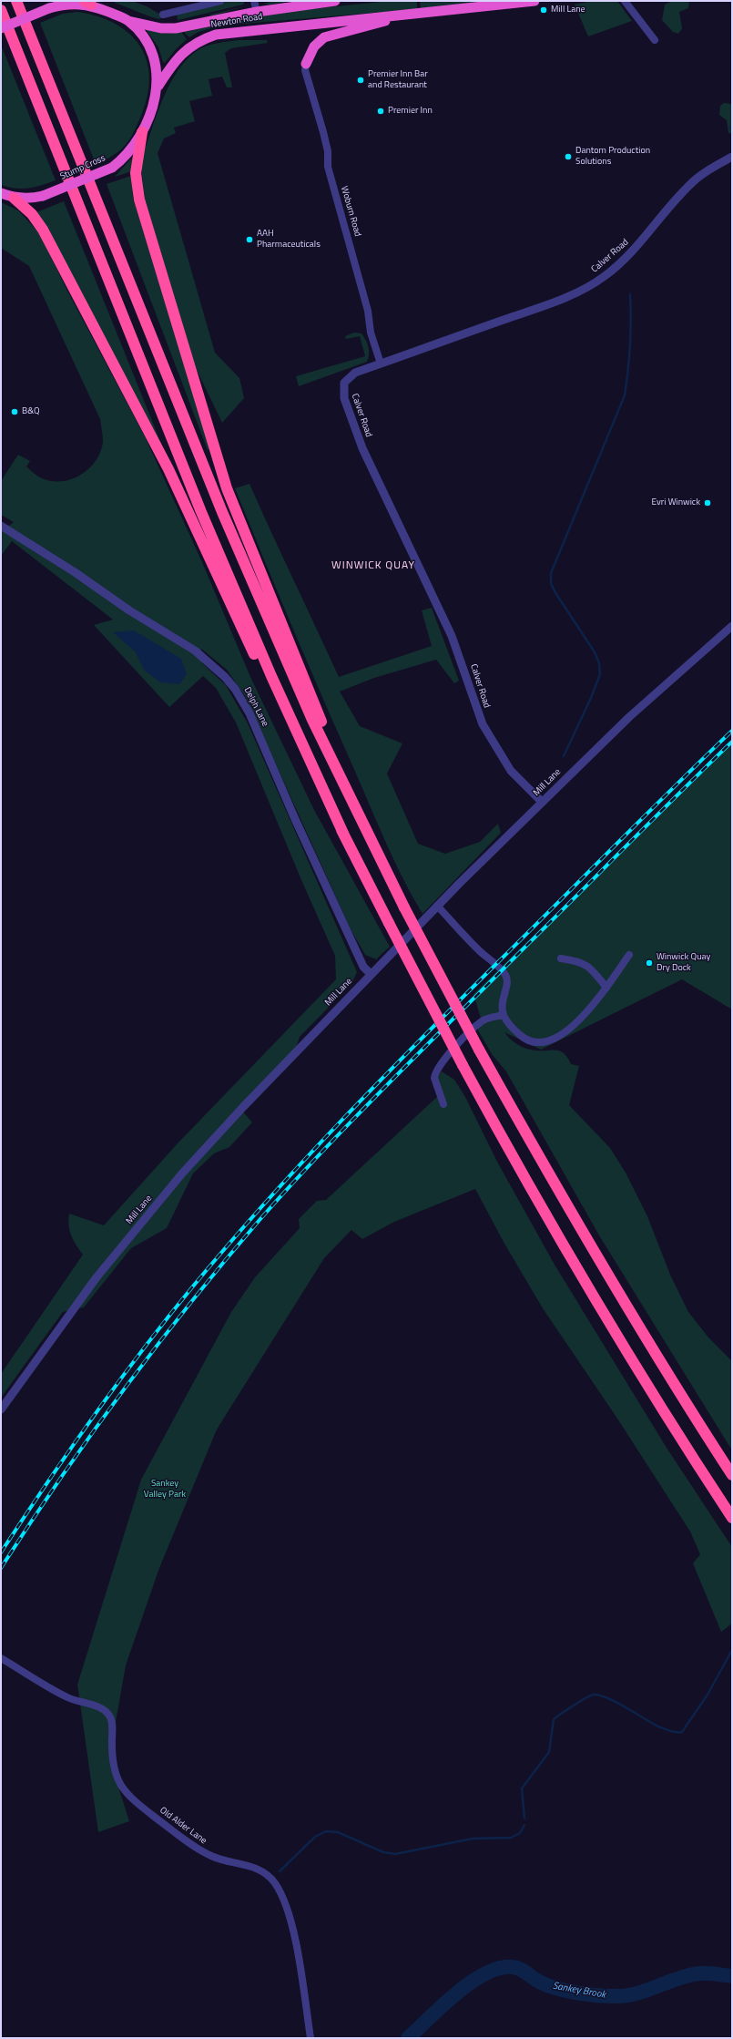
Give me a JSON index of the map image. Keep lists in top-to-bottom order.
{
  "streets": {
    "highway": ["Newton Road", "Stump Cross"],
    "street": [
      "Woburn Road",
      "Calver Road",
      "Delph Lane",
      "Mill Lane",
      "Old Alder Lane"
    ]
  },
  "crossings": [
    ["Newton Road", "Stump Cross"],
    ["Woburn Road", "Calver Road"],
    ["Calver Road", "Mill Lane"],
    ["Delph Lane", "Mill Lane"]
  ],
  "districts": ["WINWICK QUAY"],
  "water": ["Sankey Brook"],
  "parks": ["Sankey Valley Park"],
  "places": [
    "Mill Lane",
    "Premier Inn Bar and Restaurant",
    "Premier Inn",
    "Dantom Production Solutions",
    "AAH Pharmaceuticals",
    "B&Q",
    "Evri Winwick",
    "Winwick Quay Dry Dock"
  ]
}
